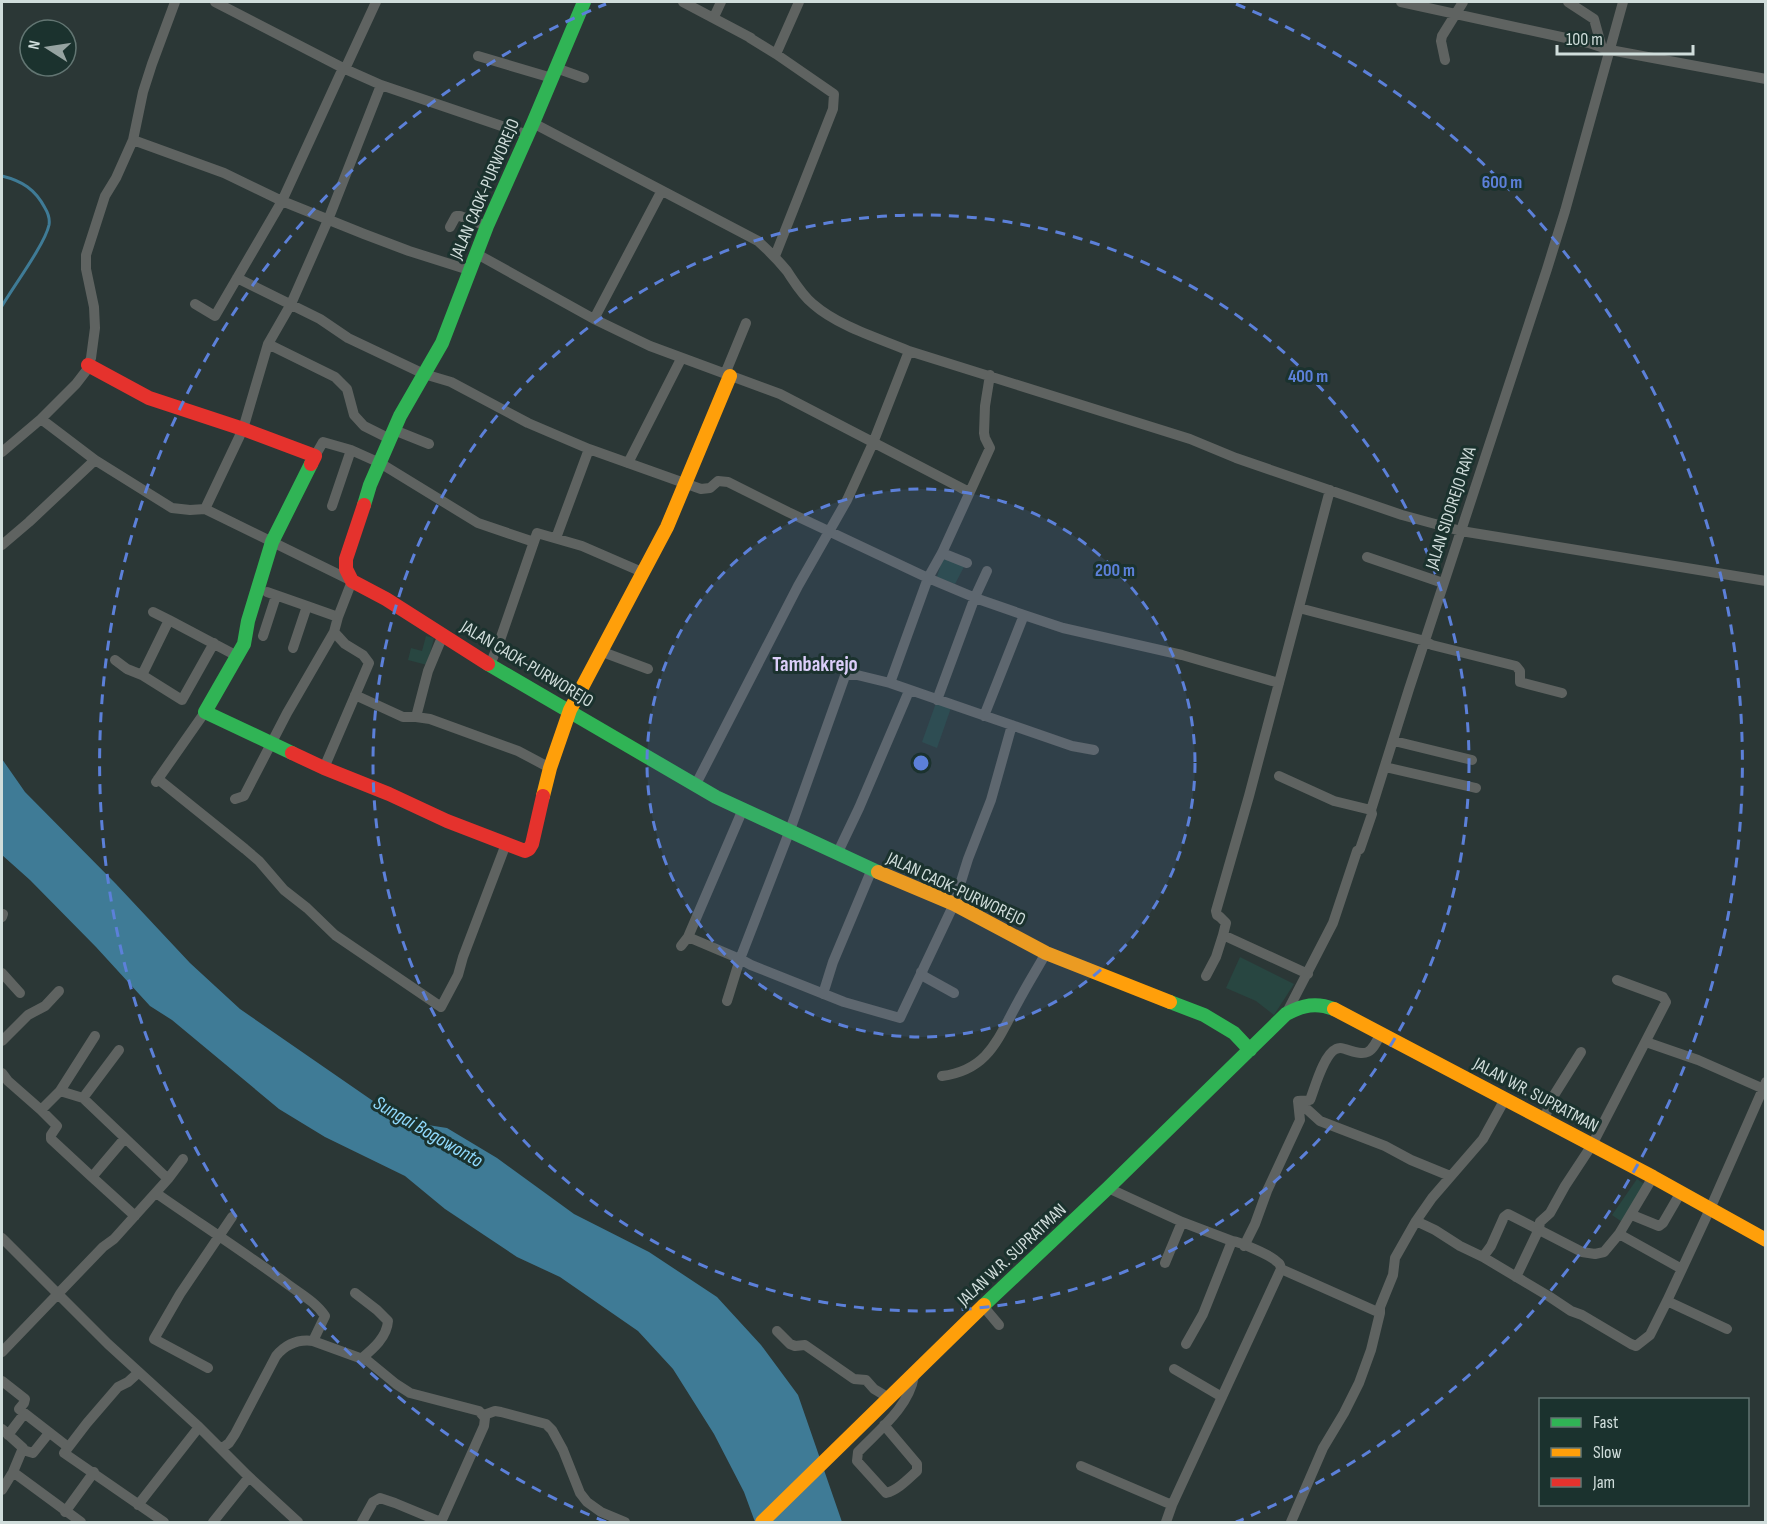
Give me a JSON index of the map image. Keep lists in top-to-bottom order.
{
  "streets": {
    "street": [
      "JALAN CAOK-PURWOREJO",
      "JALAN SIDOREJO RAYA",
      "JALAN WR. SUPRATMAN",
      "JALAN W.R. SUPRATMAN"
    ]
  },
  "crossings": [
    ["JALAN CAOK-PURWOREJO", "JALAN W.R. SUPRATMAN"],
    ["JALAN SIDOREJO RAYA", "JALAN WR. SUPRATMAN"],
    ["JALAN SIDOREJO RAYA", "JALAN W.R. SUPRATMAN"],
    ["JALAN WR. SUPRATMAN", "JALAN W.R. SUPRATMAN"]
  ],
  "districts": ["Tambakrejo"],
  "water": ["Sungai Bogowonto"],
  "legend": ["Fast", "Slow", "Jam"],
  "scale_bar": "100 m",
  "north": "left",
  "rings": ["600 m", "400 m", "200 m"]
}
